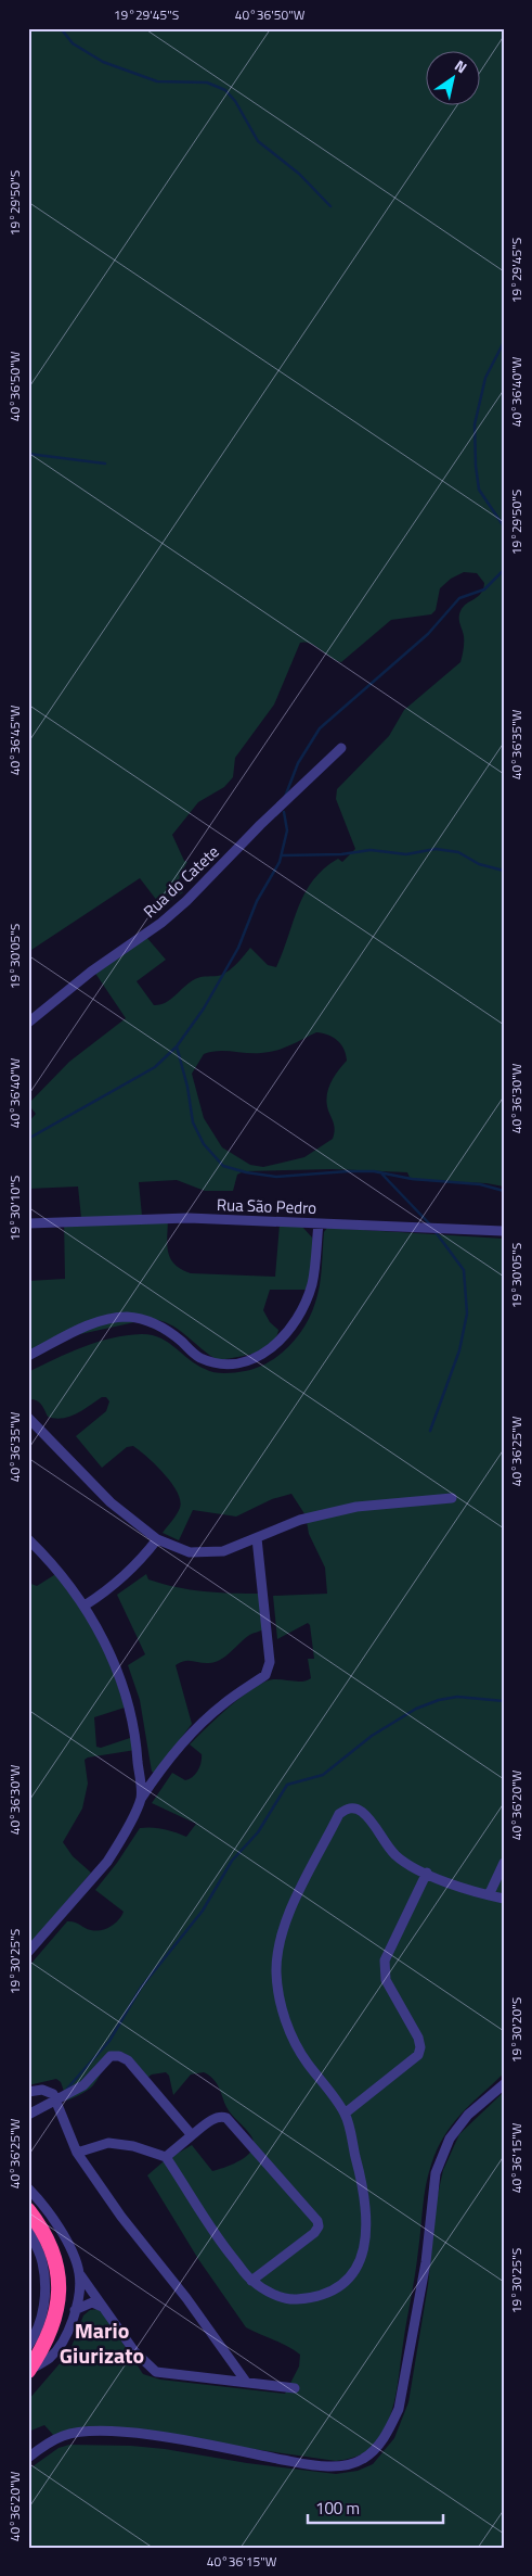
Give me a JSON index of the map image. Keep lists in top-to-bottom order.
{
  "streets": {
    "street": ["Rua do Catete", "Rua São Pedro"]
  },
  "districts": ["Mario Giurizato"],
  "scale_bar": "100 m",
  "north": "top right",
  "coordinates": [
    "19°29'45\"S",
    "40°36'50\"W",
    "19°29'50\"S",
    "40°36'40\"W",
    "40°36'45\"W",
    "40°36'35\"W",
    "19°30'05\"S",
    "40°36'30\"W",
    "19°30'10\"S",
    "40°36'25\"W",
    "40°36'20\"W",
    "19°30'25\"S",
    "19°30'20\"S",
    "40°36'15\"W"
  ]
}
